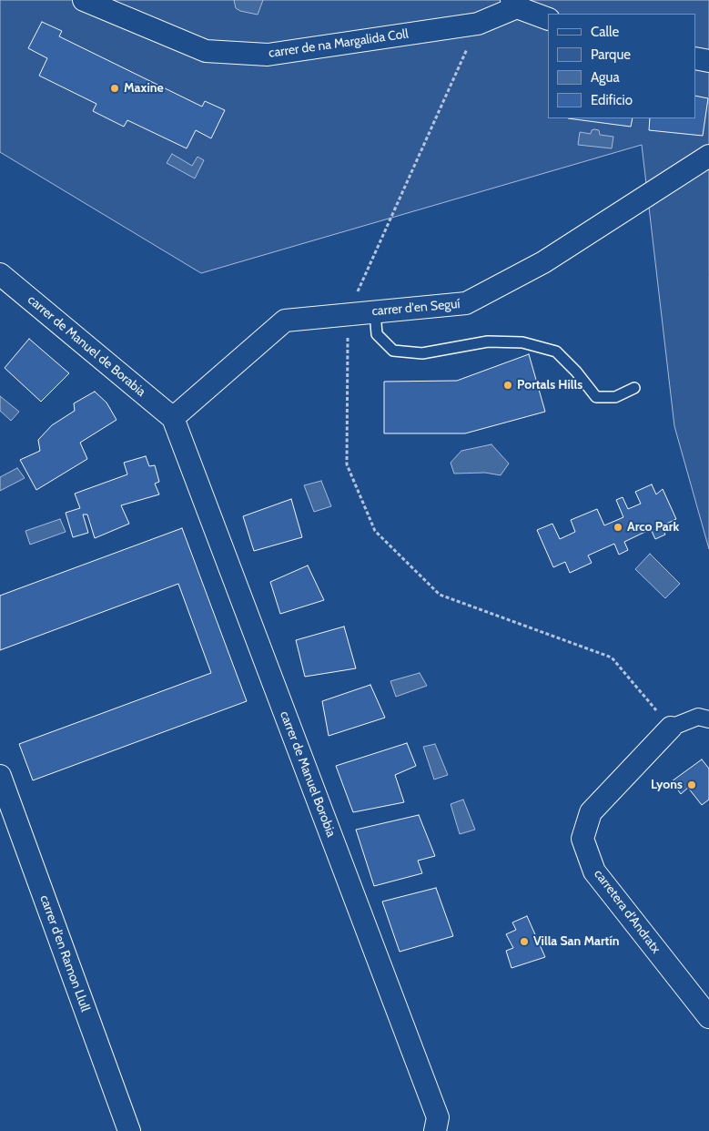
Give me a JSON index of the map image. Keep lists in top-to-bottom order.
{
  "streets": {
    "street": [
      "carrer de na Margalida Coll",
      "carrer d'en Seguí",
      "carrer de Manuel de Borabia",
      "carrer de Manuel Borobia",
      "carretera d'Andratx",
      "carrer d'en Ramon Llull"
    ]
  },
  "crossings": [
    ["carrer d'en Seguí", "carrer de Manuel de Borabia"],
    ["carrer d'en Seguí", "carrer de Manuel Borobia"],
    ["carrer de Manuel de Borabia", "carrer de Manuel Borobia"]
  ],
  "places": [
    "Maxine",
    "Portals Hills",
    "Arco Park",
    "Lyons",
    "Villa San Martín"
  ],
  "legend": [
    "Calle",
    "Parque",
    "Agua",
    "Edificio"
  ]
}
